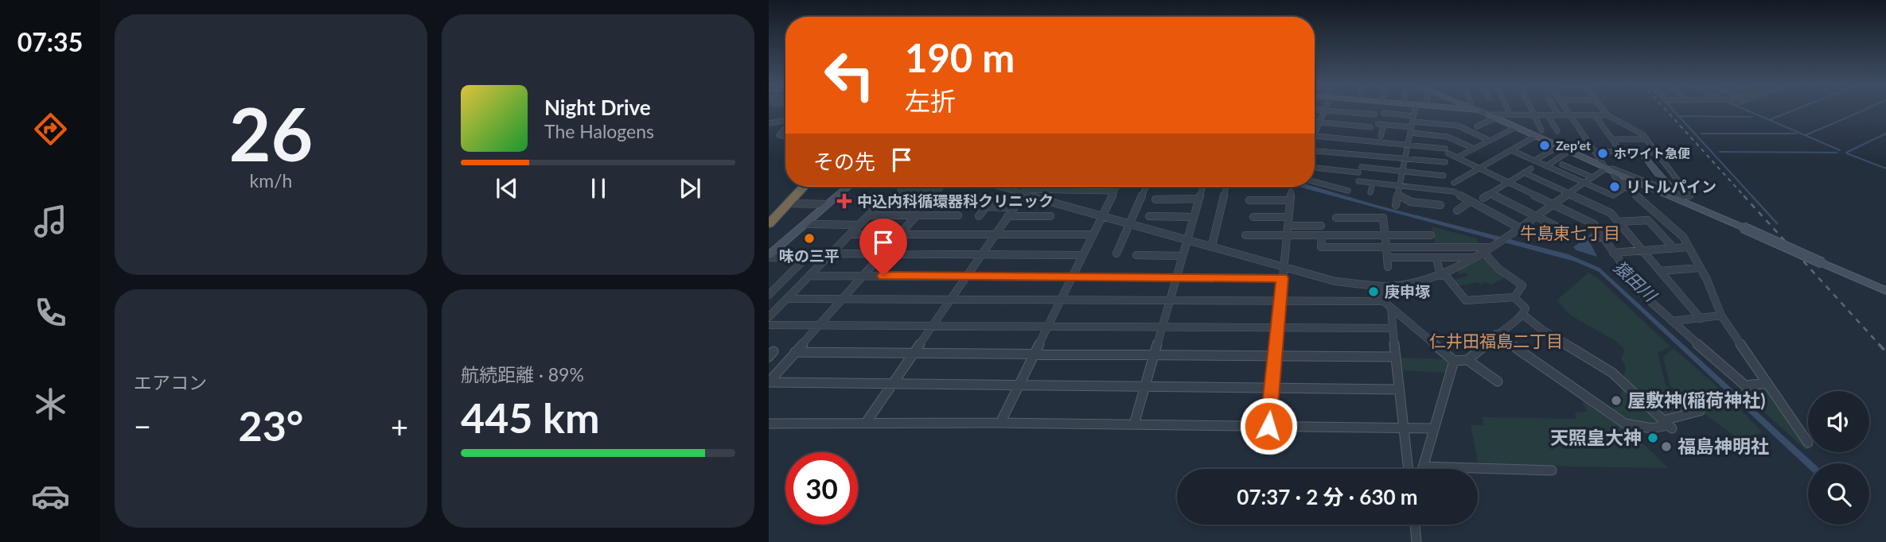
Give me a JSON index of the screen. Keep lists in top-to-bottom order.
{
  "districts": ["牛島東七丁目", "仁井田福島二丁目"],
  "water": ["猿田川"],
  "places": {
    "other": [
      "Zep’et",
      "ホワイト急便",
      "リトルパイン",
      "味の三平",
      "庚申塚",
      "屋敷神(稲荷神社)",
      "天照皇大神",
      "福島神明社"
    ],
    "health": ["中込内科循環器科クリニック"]
  },
  "page": {
    "tabs": "07:35",
    "tile": [
      ["26", "km/h"],
      "エアコン",
      ["航続距離 · 89%", "445 km"]
    ],
    "turn": ["190 m", "左折"],
    "song": ["Night Drive", "The Halogens"],
    "then": "その先",
    "heat": ["−", "23°", "+"],
    "limit": "30",
    "trip": "07:37 · 2 分 · 630 m"
  }
}
